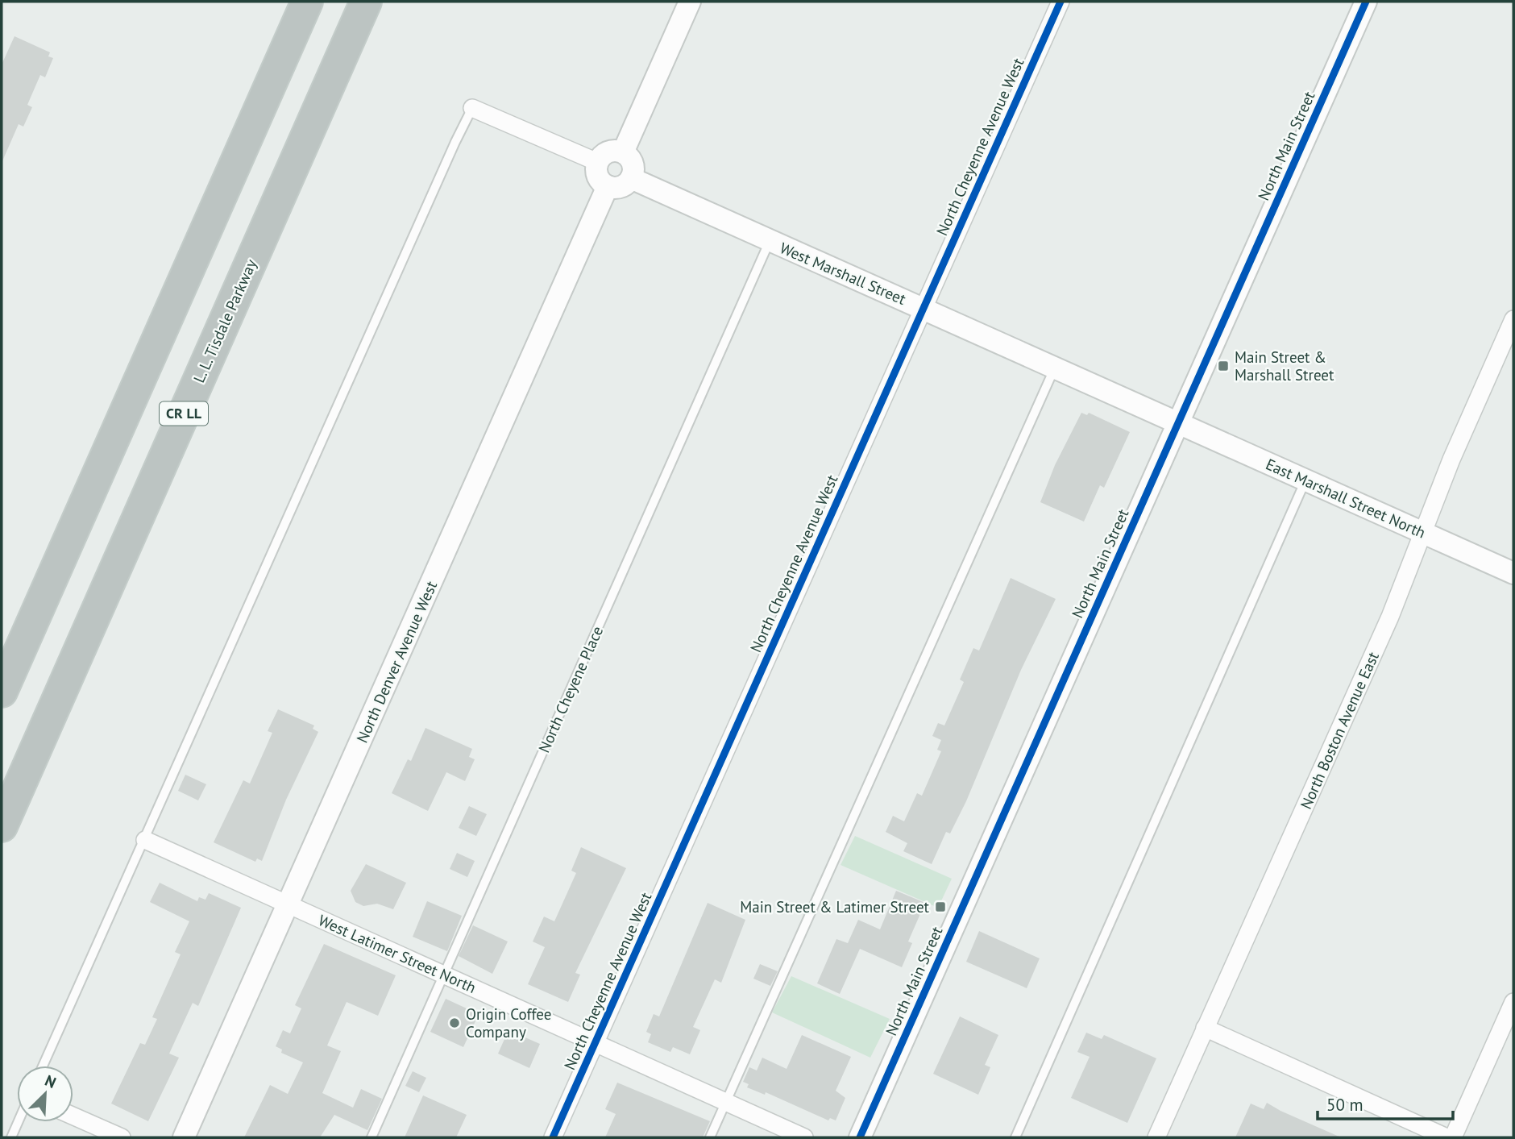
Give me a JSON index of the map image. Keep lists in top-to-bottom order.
{
  "streets": {
    "highway": ["L. L. Tisdale Parkway", "CR LL"],
    "street": [
      "North Main Street",
      "North Cheyenne Avenue West",
      "West Marshall Street",
      "East Marshall Street North",
      "North Denver Avenue West",
      "North Boston Avenue East",
      "West Latimer Street North"
    ],
    "lane": ["North Cheyene Place"]
  },
  "crossings": [
    ["North Main Street", "West Marshall Street"],
    ["North Main Street", "East Marshall Street North"],
    ["North Cheyenne Avenue West", "West Marshall Street"],
    ["North Cheyenne Avenue West", "West Latimer Street North"],
    ["West Marshall Street", "East Marshall Street North"],
    ["West Marshall Street", "North Denver Avenue West"],
    ["West Marshall Street", "North Cheyene Place"],
    ["East Marshall Street North", "North Boston Avenue East"],
    ["North Denver Avenue West", "West Latimer Street North"],
    ["North Cheyene Place", "West Latimer Street North"]
  ],
  "places": {
    "transit": ["Main Street & Marshall Street", "Main Street & Latimer Street"],
    "other": ["Origin Coffee Company"]
  },
  "scale_bar": "50 m",
  "north": "top right"
}
